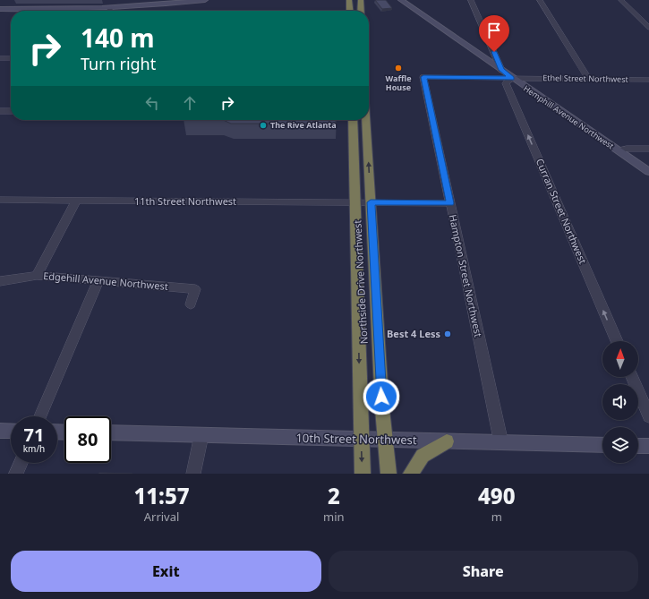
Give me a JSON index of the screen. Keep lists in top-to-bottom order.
{
  "streets": {
    "highway": ["Northside Drive Northwest"],
    "street": [
      "Ethel Street Northwest",
      "Hemphill Avenue Northwest",
      "11th Street Northwest",
      "Curran Street Northwest",
      "Hampton Street Northwest",
      "Edgehill Avenue Northwest",
      "10th Street Northwest"
    ]
  },
  "crossings": [
    ["Ethel Street Northwest", "Hemphill Avenue Northwest"],
    ["Ethel Street Northwest", "Curran Street Northwest"],
    ["Ethel Street Northwest", "Hampton Street Northwest"],
    ["Hemphill Avenue Northwest", "Curran Street Northwest"],
    ["11th Street Northwest", "Hampton Street Northwest"],
    ["11th Street Northwest", "Northside Drive Northwest"],
    ["Hampton Street Northwest", "10th Street Northwest"],
    ["Northside Drive Northwest", "10th Street Northwest"]
  ],
  "one_way": ["Curran Street Northwest"],
  "places": ["Waffle House", "The Rive Atlanta", "Best 4 Less"],
  "north": "top",
  "page": {
    "turn": ["140 m", "Turn right"],
    "speed": "71 km/h",
    "limit": "80",
    "eta": [
      "11:57",
      "Arrival",
      "2",
      "min",
      "490",
      "m"
    ],
    "buttons": ["Exit", "Share"]
  }
}
